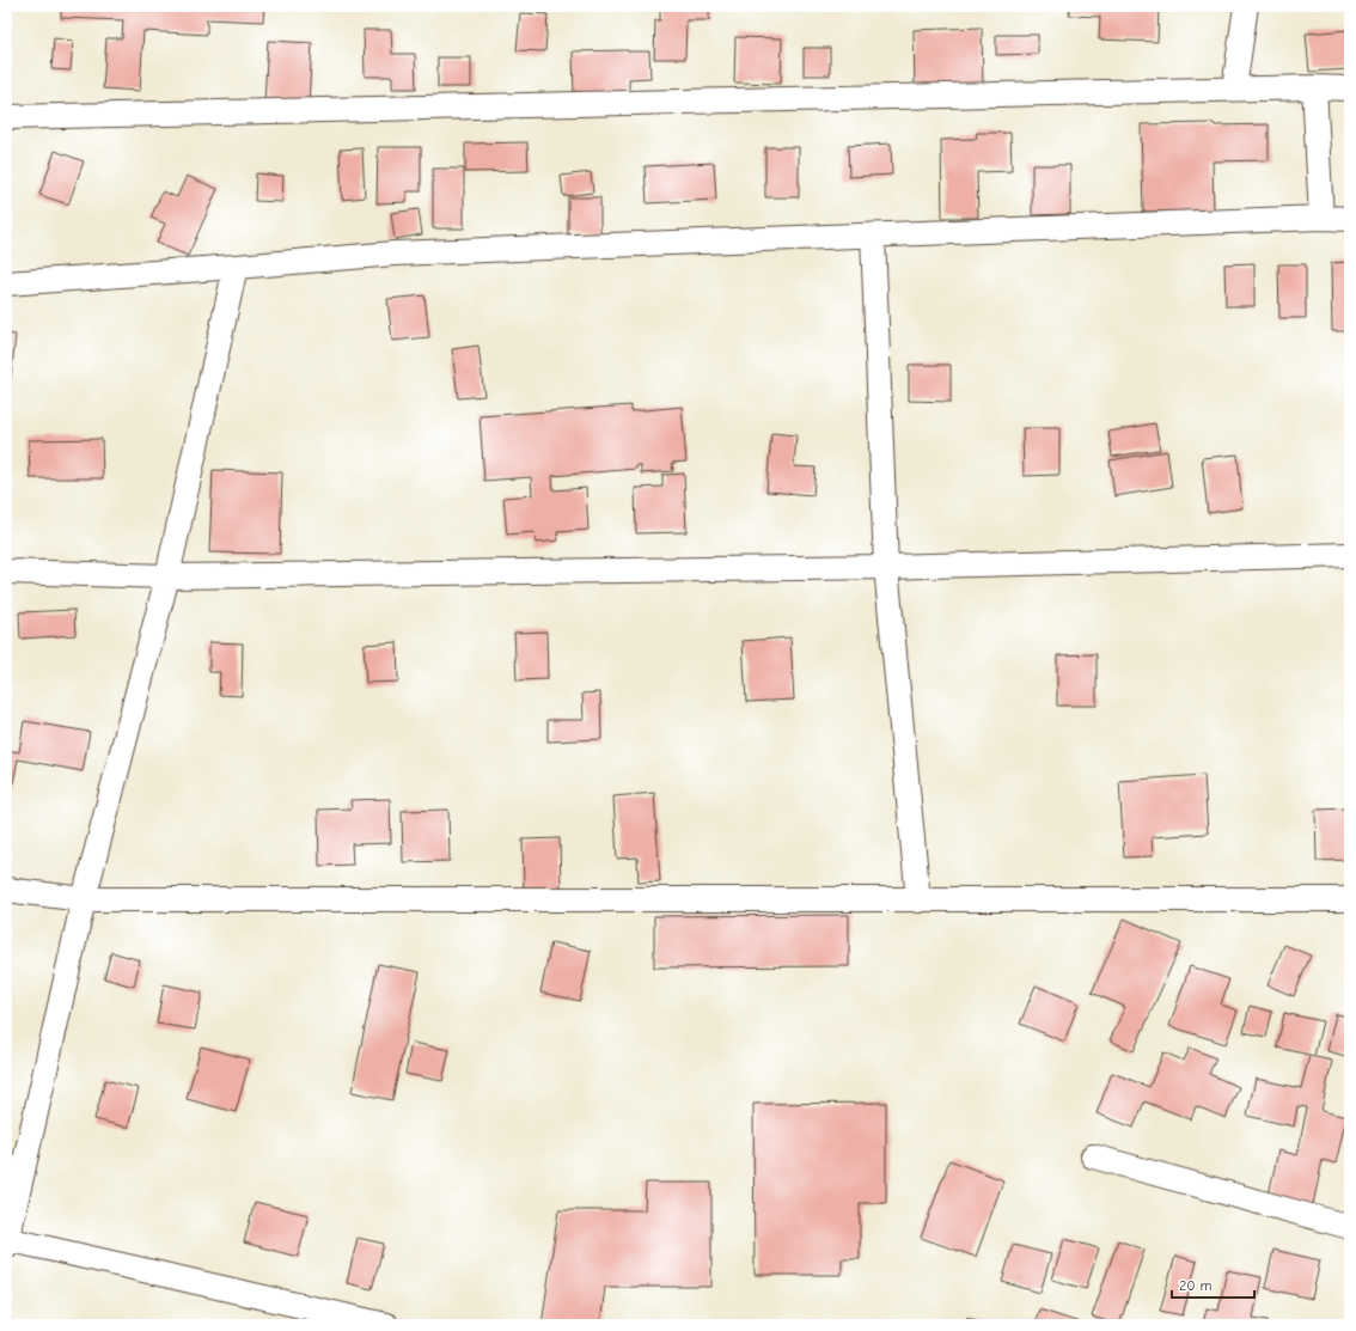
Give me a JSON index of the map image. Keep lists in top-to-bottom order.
{
  "scale_bar": "20 m"
}
